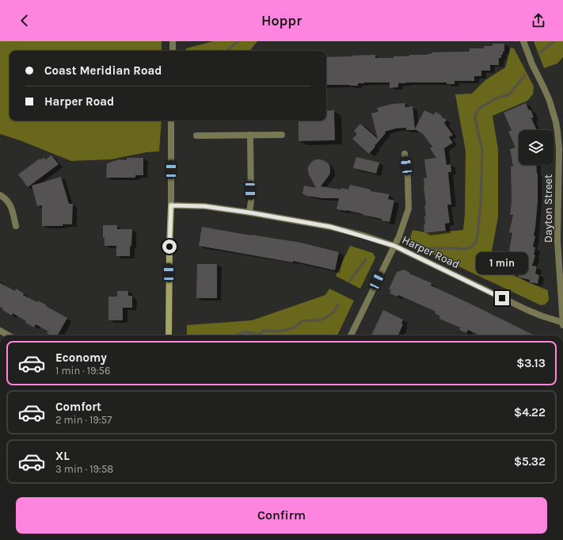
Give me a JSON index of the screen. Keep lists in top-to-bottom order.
{
  "streets": {
    "street": ["Dayton Street", "Harper Road"]
  },
  "crossings": [
    ["Dayton Street", "Harper Road"]
  ],
  "page": {
    "header": "Hoppr",
    "banner": ["Coast Meridian Road", "Harper Road"],
    "bubble": "1 min",
    "list": [
      {
        "name": "Economy",
        "note": "1 min · 19:56",
        "value": "$3.13"
      },
      {
        "name": "Comfort",
        "note": "2 min · 19:57",
        "value": "$4.22"
      },
      {
        "name": "XL",
        "note": "3 min · 19:58",
        "value": "$5.32"
      }
    ],
    "buttons": "Confirm"
  }
}
